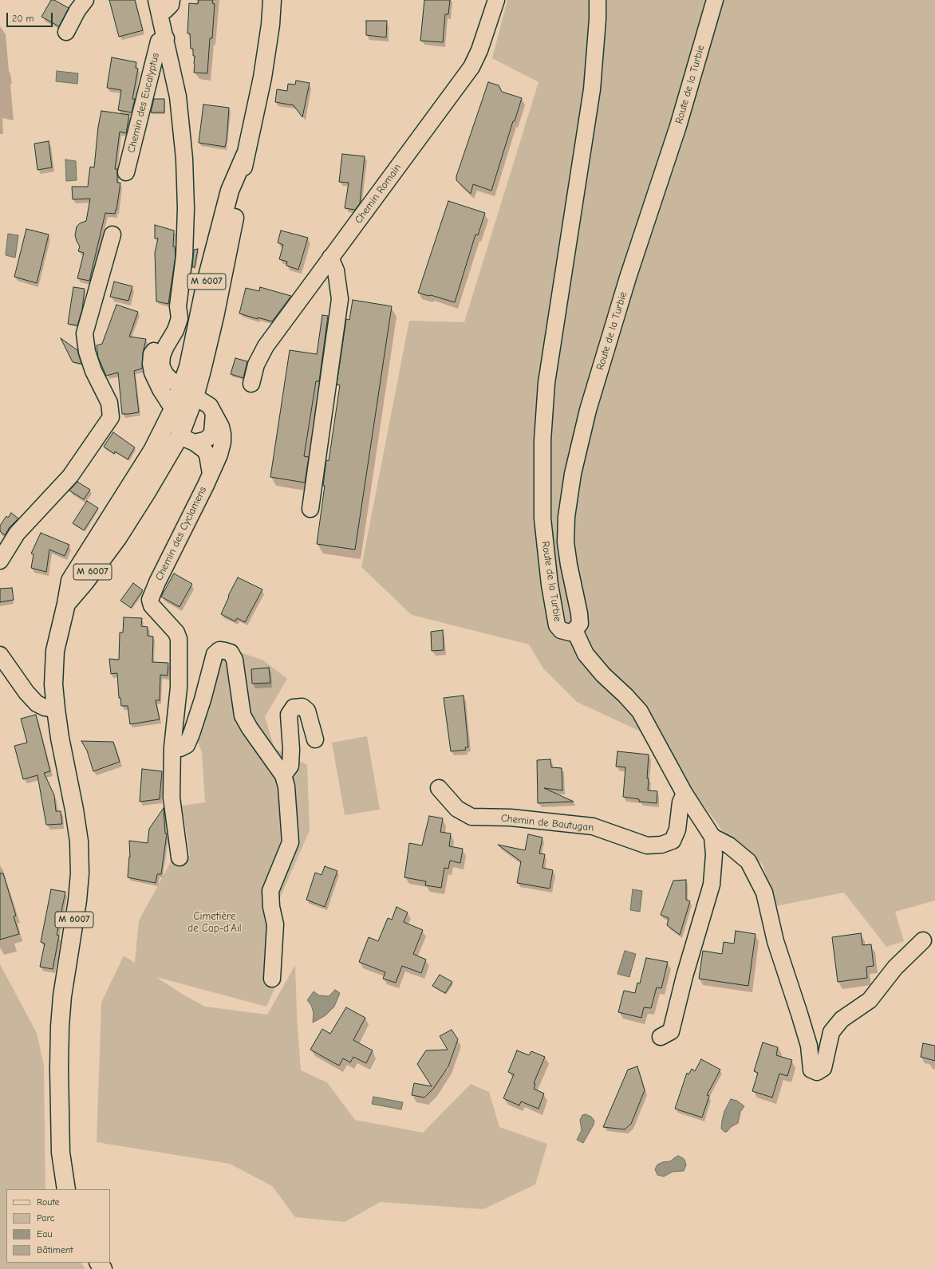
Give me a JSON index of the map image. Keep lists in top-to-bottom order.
{
  "streets": {
    "main road": ["M 6007"],
    "street": [
      "Route de la Turbie",
      "Chemin des Eucalyptus",
      "Chemin Romain",
      "Chemin des Cyclamens",
      "Chemin de Bautugan"
    ]
  },
  "crossings": [
    ["Chemin des Eucalyptus", "Chemin des Cyclamens"],
    ["M 6007", "Chemin des Cyclamens"]
  ],
  "parks": ["Cimetière de Cap-d'Ail"],
  "legend": [
    "Route",
    "Parc",
    "Eau",
    "Bâtiment"
  ],
  "scale_bar": "20 m"
}
